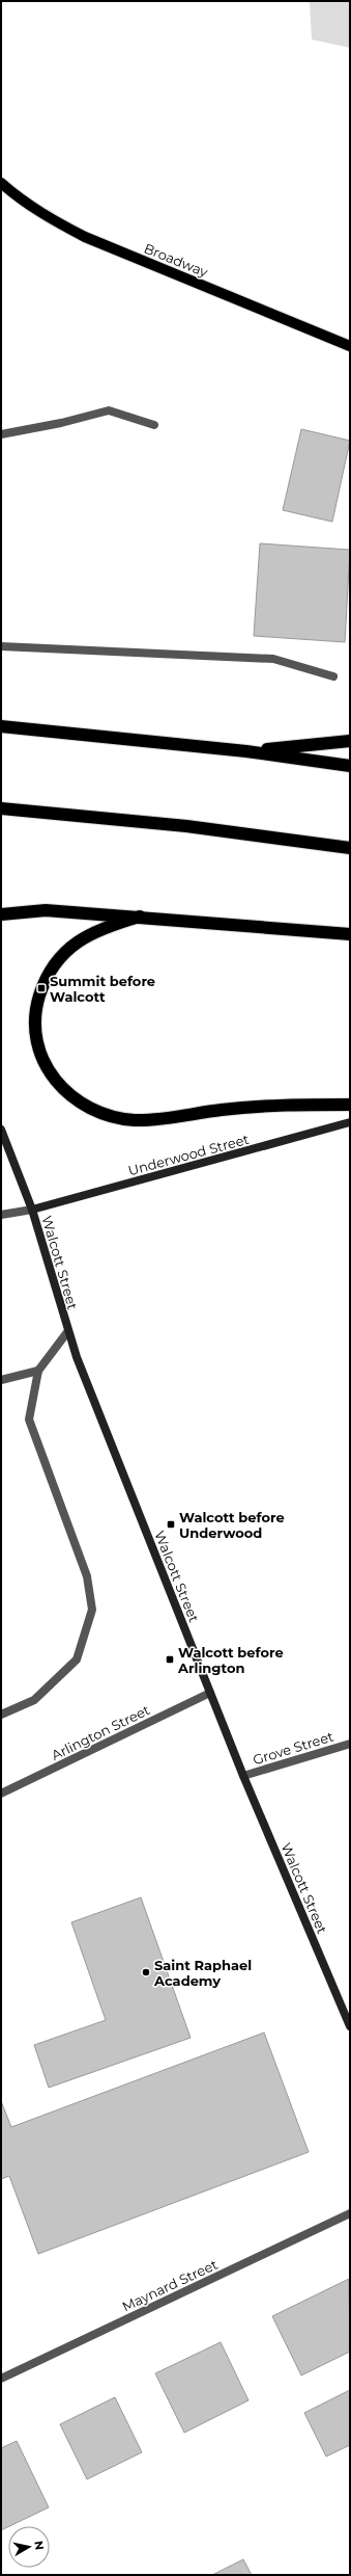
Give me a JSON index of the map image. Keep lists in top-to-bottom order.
{
  "streets": {
    "main road": ["Broadway"],
    "street": [
      "Underwood Street",
      "Walcott Street",
      "Arlington Street",
      "Grove Street",
      "Maynard Street"
    ]
  },
  "crossings": [
    ["Underwood Street", "Walcott Street"],
    ["Walcott Street", "Arlington Street"],
    ["Walcott Street", "Grove Street"]
  ],
  "places": {
    "transit": ["Summit before Walcott", "Walcott before Underwood", "Walcott before Arlington"],
    "other": ["Saint Raphael Academy"]
  },
  "north": "right"
}
